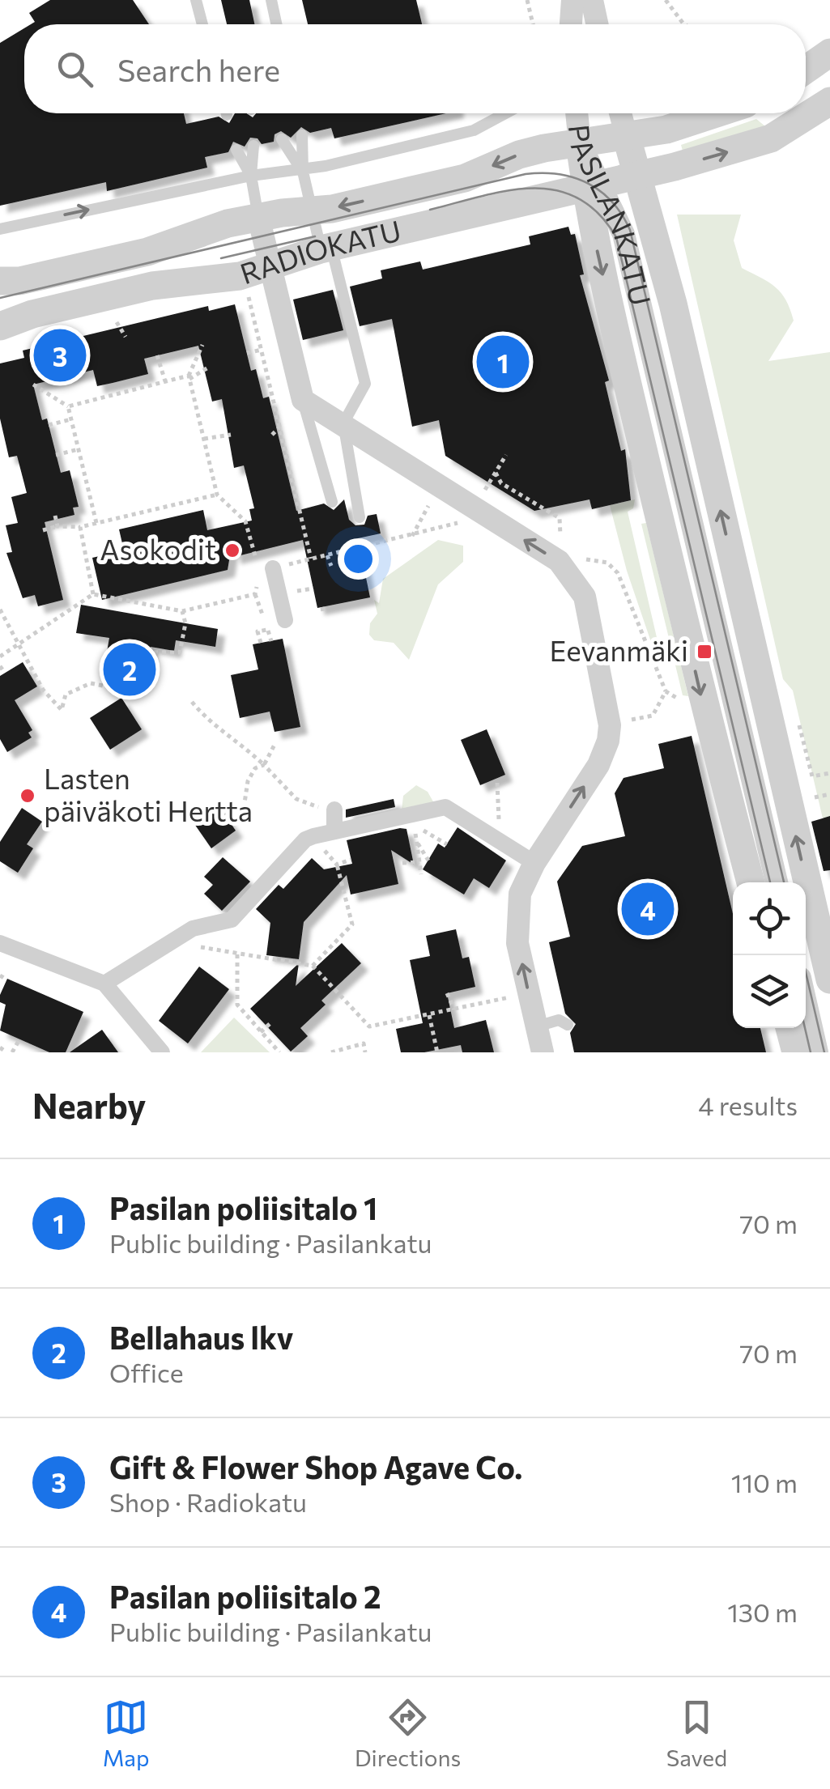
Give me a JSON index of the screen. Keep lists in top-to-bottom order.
{
  "streets": {
    "street": ["PASILANKATU", "RADIOKATU"]
  },
  "crossings": [
    ["PASILANKATU", "RADIOKATU"]
  ],
  "places": {
    "other": ["Asokodit", "Lasten päiväkoti Hertta"],
    "transit": ["Eevanmäki"]
  },
  "page": {
    "search": "Search here",
    "pins": [
      "3",
      "1",
      "2",
      "4"
    ],
    "heading": ["Nearby", "4 results"],
    "list": [
      {
        "mark": "1",
        "name": "Pasilan poliisitalo 1",
        "note": "Public building · Pasilankatu",
        "value": "70 m"
      },
      {
        "mark": "2",
        "name": "Bellahaus lkv",
        "note": "Office",
        "value": "70 m"
      },
      {
        "mark": "3",
        "name": "Gift & Flower Shop Agave Co.",
        "note": "Shop · Radiokatu",
        "value": "110 m"
      },
      {
        "mark": "4",
        "name": "Pasilan poliisitalo 2",
        "note": "Public building · Pasilankatu",
        "value": "130 m"
      }
    ],
    "nav": ["Map", "Directions", "Saved"]
  }
}
